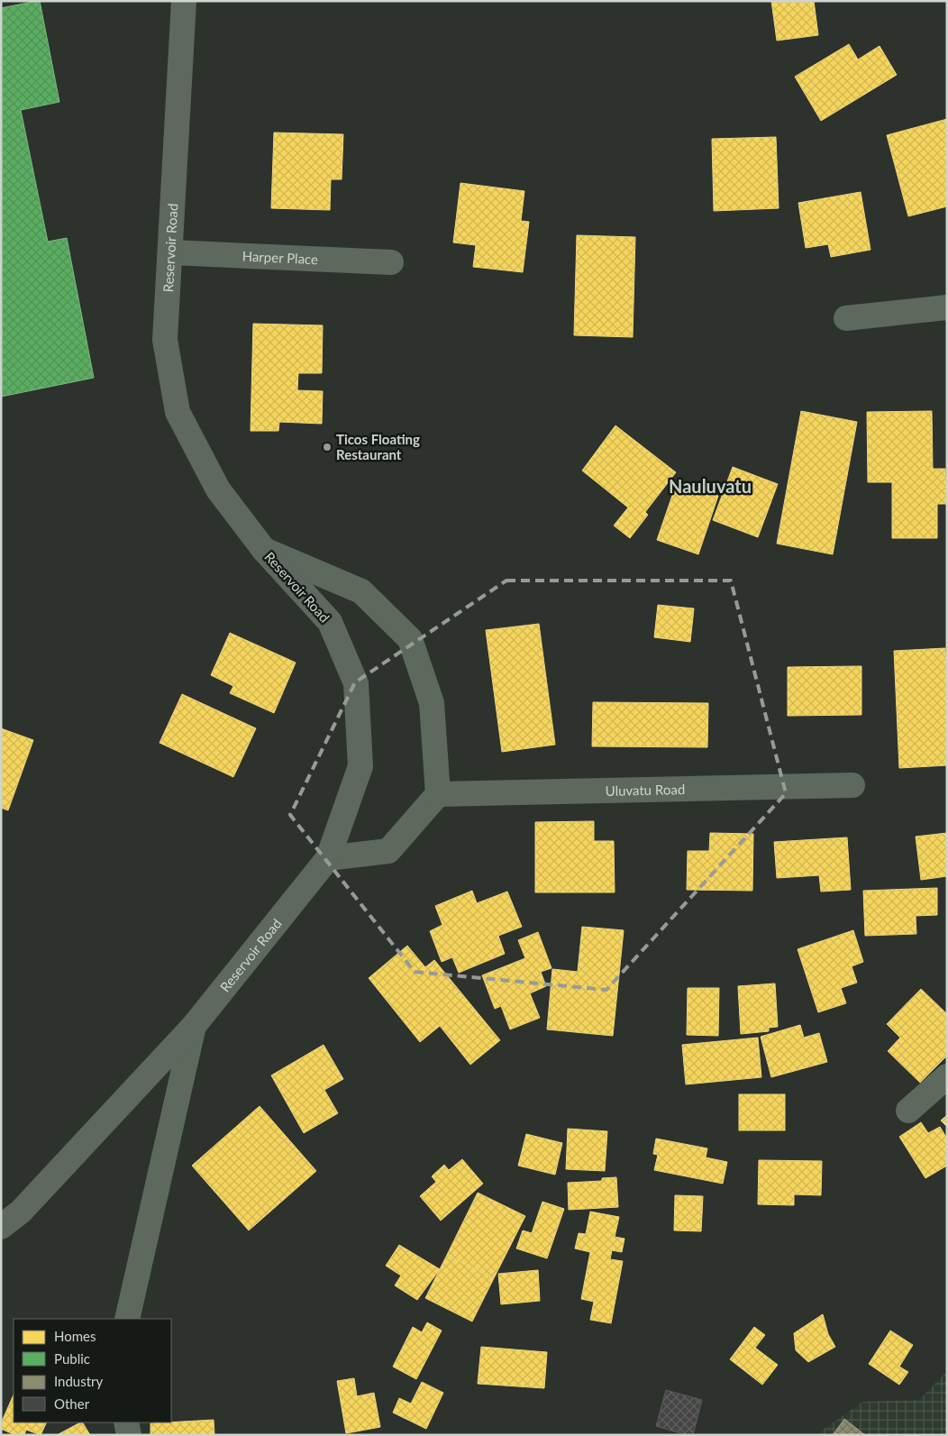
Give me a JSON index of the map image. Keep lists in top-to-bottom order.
{
  "streets": {
    "highway": ["Reservoir Road"],
    "street": ["Harper Place", "Uluvatu Road"]
  },
  "crossings": [
    ["Reservoir Road", "Harper Place"]
  ],
  "districts": ["Nauluvatu"],
  "places": ["Ticos Floating Restaurant"],
  "legend": [
    "Homes",
    "Public",
    "Industry",
    "Other"
  ]
}
